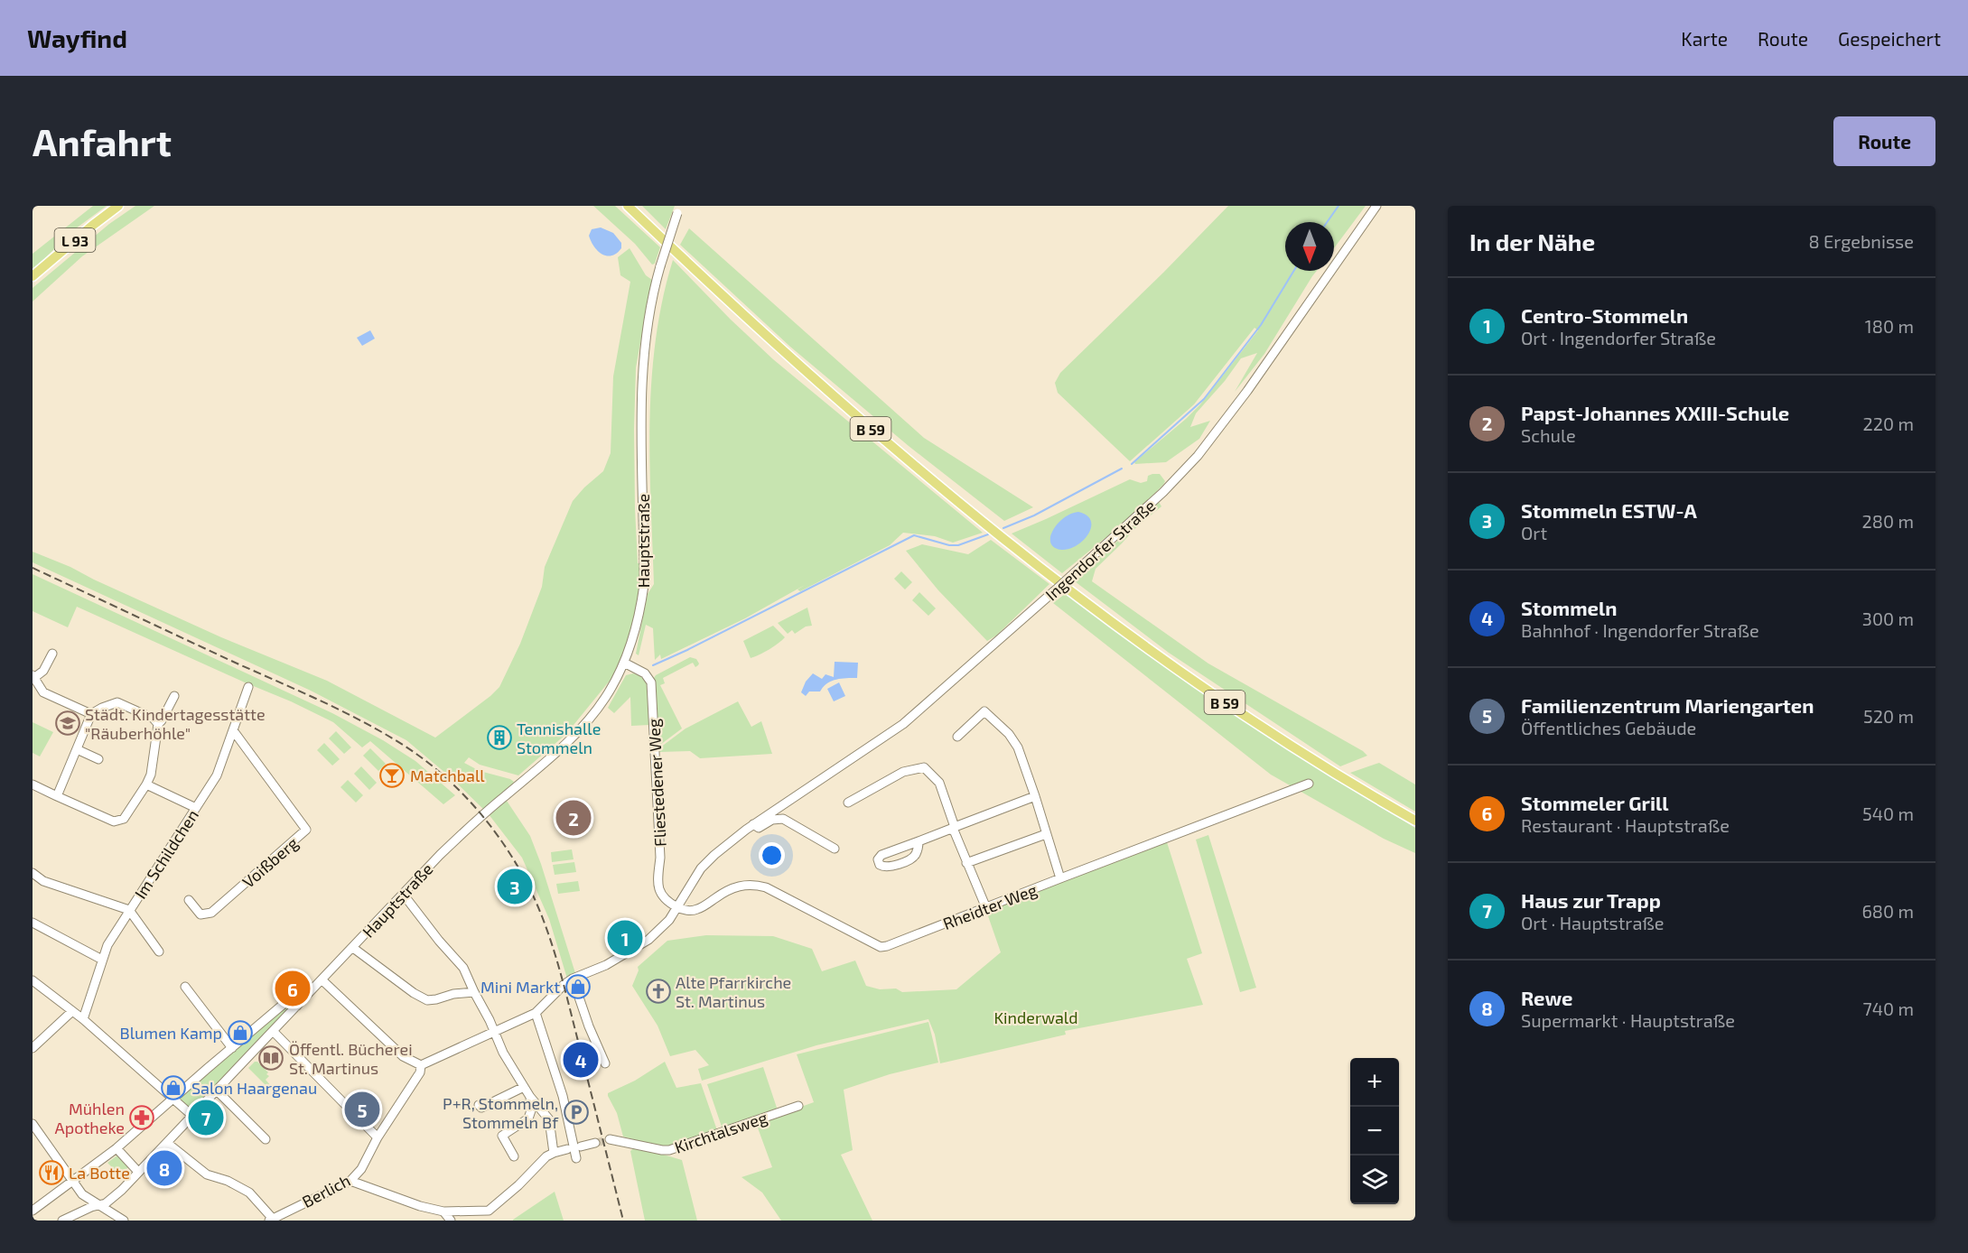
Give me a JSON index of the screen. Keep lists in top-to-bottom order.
{
  "streets": {
    "main road": ["L 93", "B 59"],
    "street": [
      "Hauptstraße",
      "Ingendorfer Straße",
      "Fliestedener Weg",
      "Im Schildchen",
      "Voißberg",
      "Rheidter Weg",
      "Kirchtalsweg",
      "Berlich"
    ]
  },
  "crossings": [
    ["Hauptstraße", "Fliestedener Weg"],
    ["Ingendorfer Straße", "Fliestedener Weg"],
    ["Ingendorfer Straße", "Rheidter Weg"],
    ["Ingendorfer Straße", "Berlich"],
    ["Fliestedener Weg", "Rheidter Weg"],
    ["Im Schildchen", "Voißberg"]
  ],
  "parks": ["Kinderwald"],
  "places": {
    "school or university": ["Städt. Kindertagesstätte \"Räuberhöhle\""],
    "building": ["Tennishalle Stommeln"],
    "bar": ["Matchball"],
    "shop": ["Mini Markt", "Blumen Kamp", "Salon Haargenau"],
    "church": ["Alte Pfarrkirche St. Martinus"],
    "library": ["Öffentl. Bücherei St. Martinus"],
    "parking": ["P+R, Stommeln, Stommeln Bf"],
    "pharmacy": ["Mühlen Apotheke"],
    "restaurant": ["La Botte"]
  },
  "north": "bottom",
  "page": {
    "header": "Wayfind",
    "nav": ["Karte", "Route", "Gespeichert"],
    "buttons": "Route",
    "title": "Anfahrt",
    "heading": ["In der Nähe", "8 Ergebnisse"],
    "list": [
      {
        "mark": "1",
        "name": "Centro-Stommeln",
        "note": "Ort · Ingendorfer Straße",
        "value": "180 m"
      },
      {
        "mark": "2",
        "name": "Papst-Johannes XXIII-Schule",
        "note": "Schule",
        "value": "220 m"
      },
      {
        "mark": "3",
        "name": "Stommeln ESTW-A",
        "note": "Ort",
        "value": "280 m"
      },
      {
        "mark": "4",
        "name": "Stommeln",
        "note": "Bahnhof · Ingendorfer Straße",
        "value": "300 m"
      },
      {
        "mark": "5",
        "name": "Familienzentrum Mariengarten",
        "note": "Öffentliches Gebäude",
        "value": "520 m"
      },
      {
        "mark": "6",
        "name": "Stommeler Grill",
        "note": "Restaurant · Hauptstraße",
        "value": "540 m"
      },
      {
        "mark": "7",
        "name": "Haus zur Trapp",
        "note": "Ort · Hauptstraße",
        "value": "680 m"
      },
      {
        "mark": "8",
        "name": "Rewe",
        "note": "Supermarkt · Hauptstraße",
        "value": "740 m"
      }
    ],
    "pins": [
      "2",
      "3",
      "1",
      "6",
      "4",
      "5",
      "7",
      "8"
    ],
    "map_buttons": ["+", "−"]
  }
}
